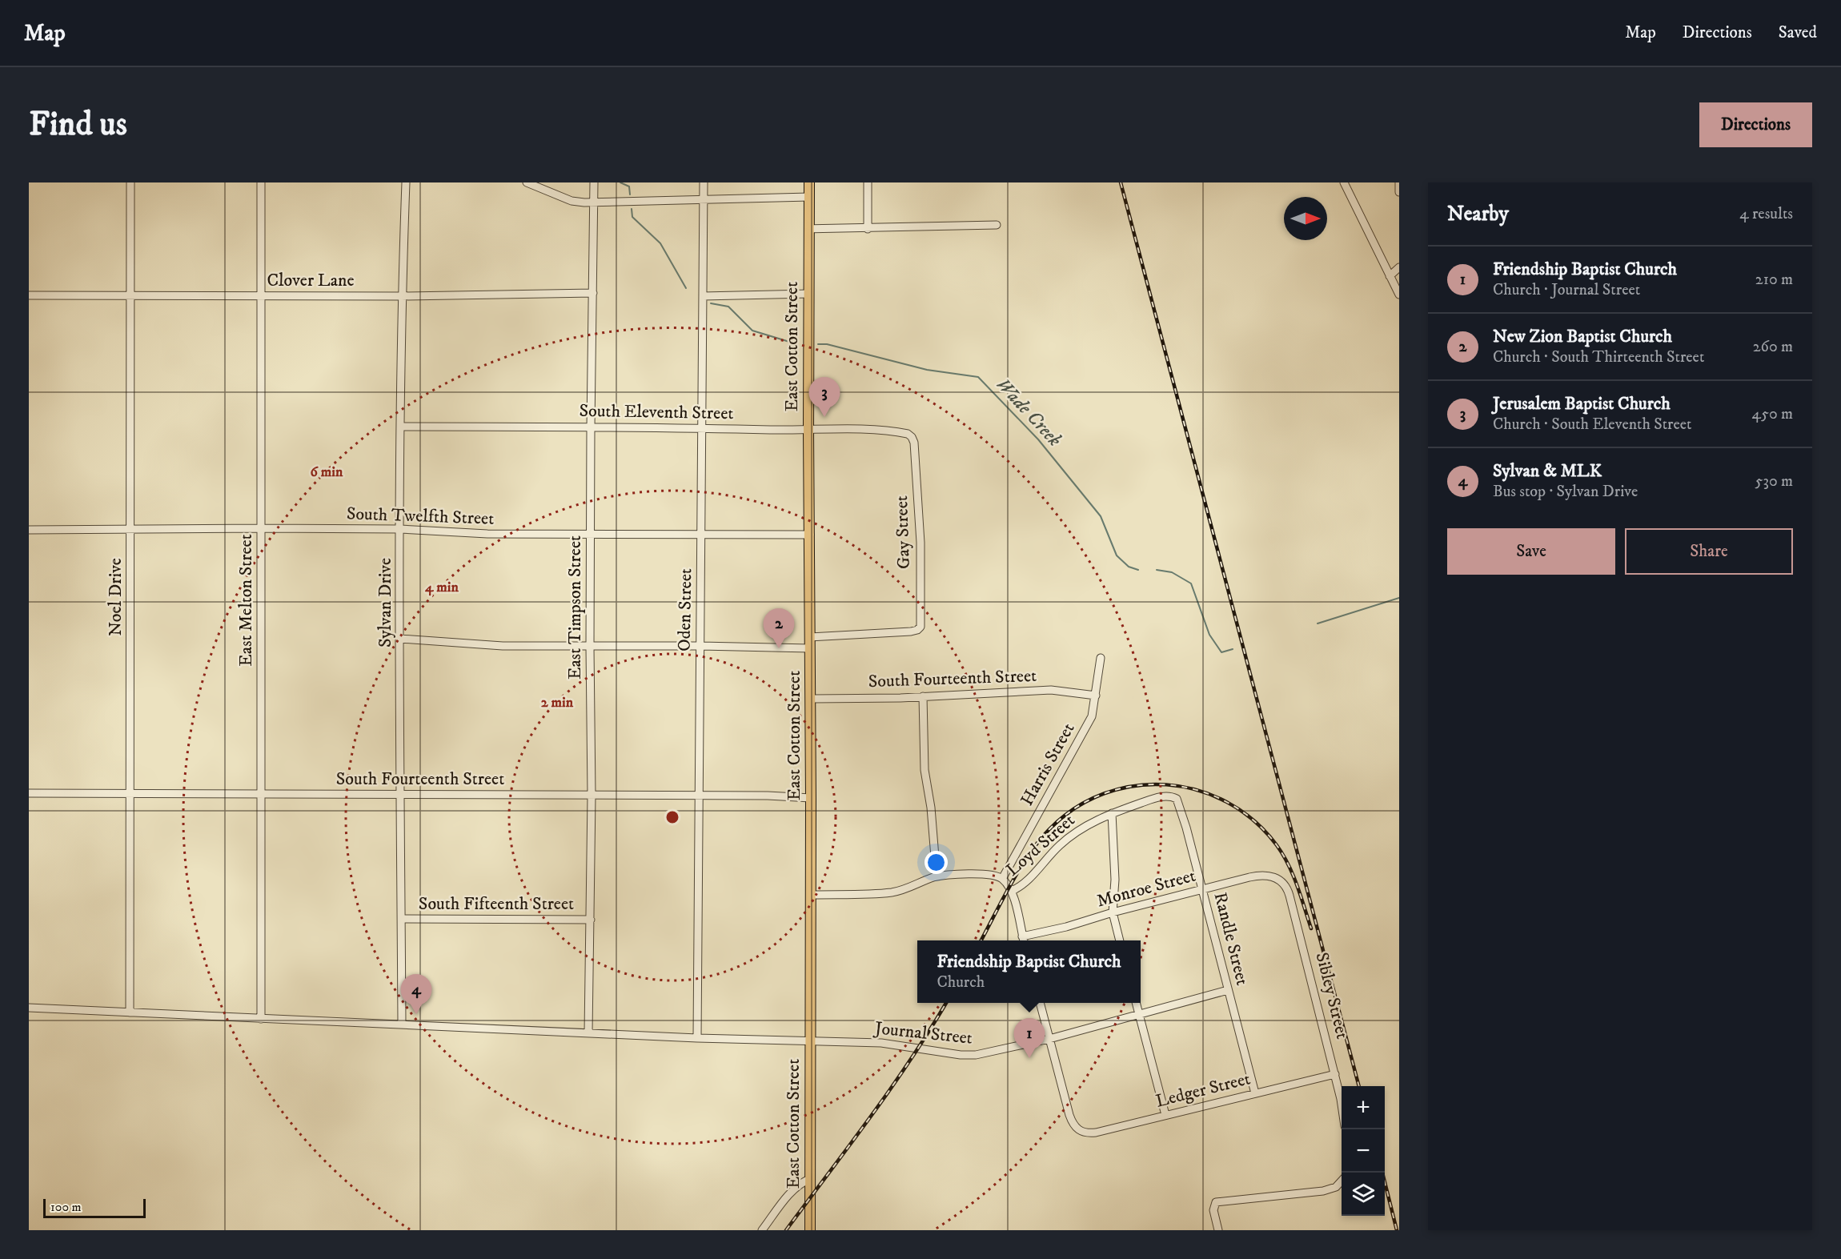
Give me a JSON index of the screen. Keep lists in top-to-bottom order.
{
  "streets": {
    "main road": ["East Cotton Street"],
    "street": [
      "Clover Lane",
      "South Eleventh Street",
      "South Twelfth Street",
      "Gay Street",
      "Noel Drive",
      "East Melton Street",
      "Sylvan Drive",
      "East Timpson Street",
      "Oden Street",
      "South Fourteenth Street",
      "Harris Street",
      "Loyd Street",
      "Monroe Street",
      "South Fifteenth Street",
      "Randle Street",
      "Sibley Street",
      "Journal Street",
      "Ledger Street"
    ]
  },
  "crossings": [
    ["Clover Lane", "Noel Drive"],
    ["Clover Lane", "East Melton Street"],
    ["Clover Lane", "Sylvan Drive"],
    ["Clover Lane", "East Timpson Street"],
    ["East Cotton Street", "South Eleventh Street"],
    ["East Cotton Street", "South Twelfth Street"],
    ["East Cotton Street", "Gay Street"],
    ["East Cotton Street", "South Fourteenth Street"],
    ["East Cotton Street", "Journal Street"],
    ["South Eleventh Street", "Gay Street"],
    ["South Eleventh Street", "Sylvan Drive"],
    ["South Eleventh Street", "East Timpson Street"],
    ["South Eleventh Street", "Oden Street"],
    ["South Twelfth Street", "Noel Drive"],
    ["South Twelfth Street", "East Melton Street"],
    ["South Twelfth Street", "Sylvan Drive"],
    ["South Twelfth Street", "East Timpson Street"],
    ["South Twelfth Street", "Oden Street"],
    ["Noel Drive", "South Fourteenth Street"],
    ["Noel Drive", "Journal Street"],
    ["East Melton Street", "South Fourteenth Street"],
    ["East Melton Street", "Journal Street"],
    ["Sylvan Drive", "South Fourteenth Street"],
    ["Sylvan Drive", "South Fifteenth Street"],
    ["Sylvan Drive", "Journal Street"],
    ["East Timpson Street", "South Fourteenth Street"],
    ["East Timpson Street", "South Fifteenth Street"],
    ["East Timpson Street", "Journal Street"],
    ["Oden Street", "South Fourteenth Street"],
    ["Oden Street", "Journal Street"],
    ["South Fourteenth Street", "Harris Street"],
    ["Loyd Street", "Randle Street"],
    ["Monroe Street", "Randle Street"],
    ["Monroe Street", "Sibley Street"],
    ["Randle Street", "Journal Street"],
    ["Randle Street", "Ledger Street"],
    ["Sibley Street", "Ledger Street"],
    ["Journal Street", "Ledger Street"]
  ],
  "water": ["Wade Creek"],
  "scale_bar": "100 m",
  "north": "right",
  "page": {
    "header": "Map",
    "nav": ["Map", "Directions", "Saved"],
    "buttons": [
      "Directions",
      ["Save", "Share"]
    ],
    "title": "Find us",
    "heading": ["Nearby", "4 results"],
    "list": [
      {
        "mark": "1",
        "name": "Friendship Baptist Church",
        "note": "Church · Journal Street",
        "value": "210 m"
      },
      {
        "mark": "2",
        "name": "New Zion Baptist Church",
        "note": "Church · South Thirteenth Street",
        "value": "260 m"
      },
      {
        "mark": "3",
        "name": "Jerusalem Baptist Church",
        "note": "Church · South Eleventh Street",
        "value": "450 m"
      },
      {
        "mark": "4",
        "name": "Sylvan & MLK",
        "note": "Bus stop · Sylvan Drive",
        "value": "530 m"
      }
    ],
    "pins": [
      "3",
      "2",
      "4",
      "1"
    ],
    "popup": ["Friendship Baptist Church", "Church"],
    "map_buttons": ["+", "−"],
    "scale": "100 m"
  },
  "rings": ["6 min", "4 min", "2 min"]
}
